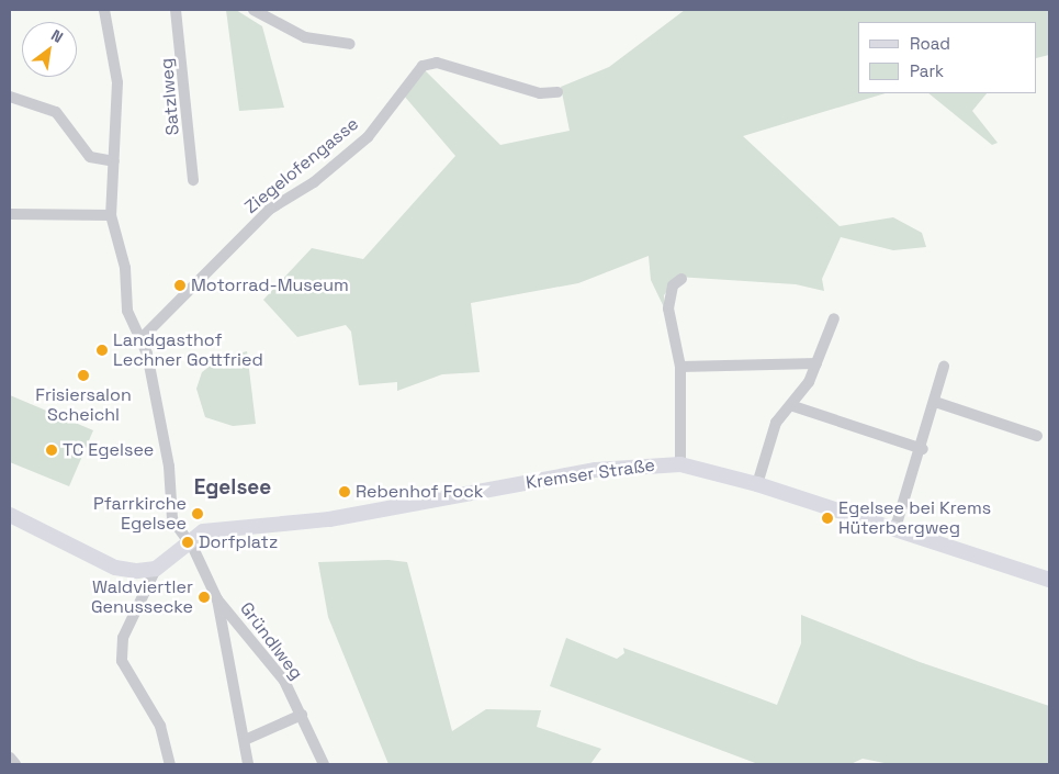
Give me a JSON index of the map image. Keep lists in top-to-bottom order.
{
  "streets": {
    "street": [
      "Satzlweg",
      "Ziegelofengasse",
      "Kremser Straße",
      "Gründlweg"
    ]
  },
  "districts": ["Egelsee"],
  "places": [
    "Motorrad-Museum",
    "Landgasthof Lechner Gottfried",
    "Frisiersalon Scheichl",
    "TC Egelsee",
    "Rebenhof Fock",
    "Pfarrkirche Egelsee",
    "Egelsee bei Krems Hüterbergweg",
    "Dorfplatz",
    "Waldviertler Genussecke"
  ],
  "legend": ["Road", "Park"],
  "north": "top right"
}
